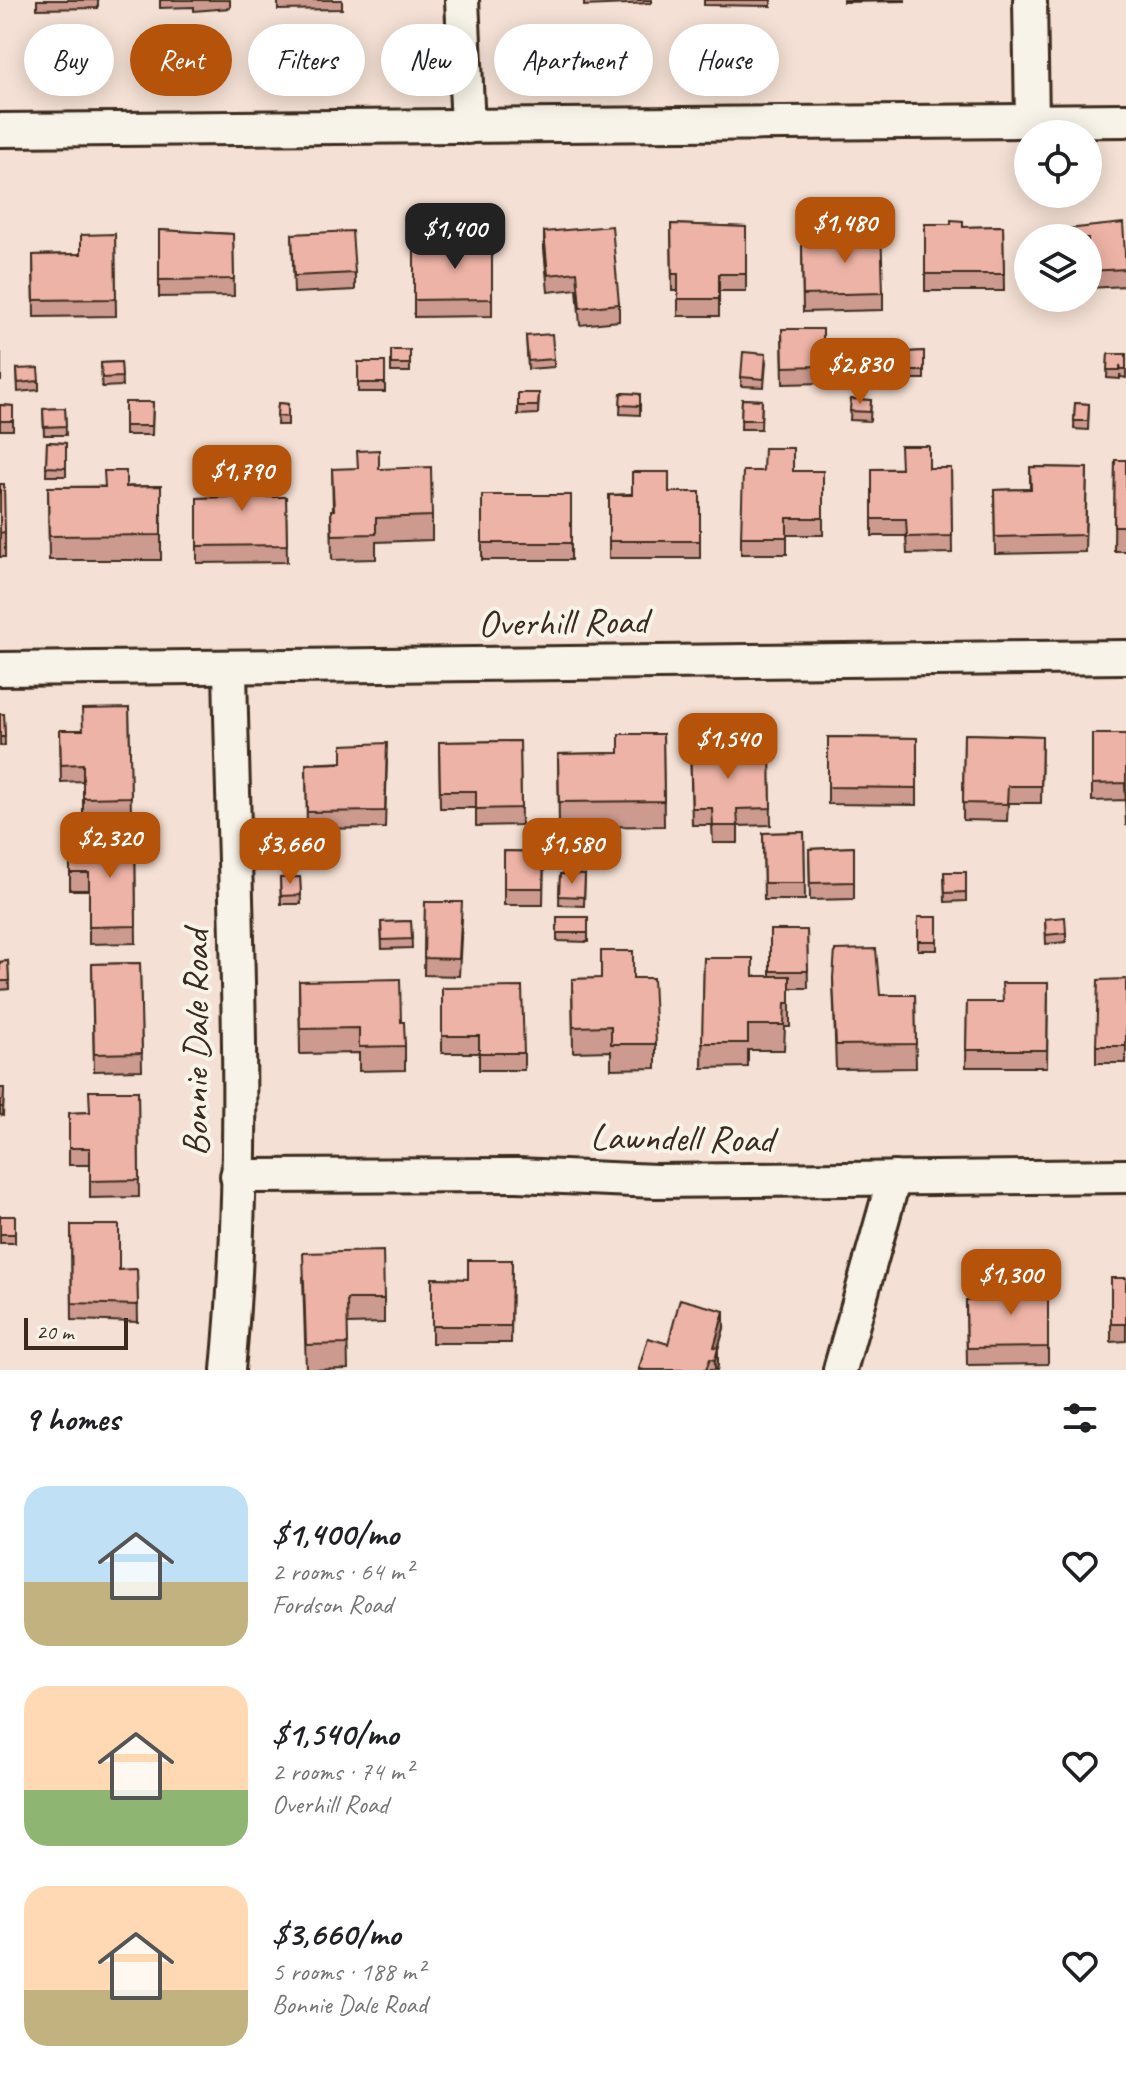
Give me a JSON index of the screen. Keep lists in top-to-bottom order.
{
  "streets": {
    "street": ["Overhill Road", "Bonnie Dale Road", "Lawndell Road"]
  },
  "crossings": [
    ["Overhill Road", "Bonnie Dale Road"],
    ["Bonnie Dale Road", "Lawndell Road"]
  ],
  "scale_bar": "20 m",
  "page": {
    "chip": [
      "Buy",
      "Rent",
      "Filters",
      "New",
      "Apartment",
      "House"
    ],
    "price": [
      "$1,480",
      "$1,400",
      "$2,830",
      "$1,790",
      "$1,540",
      "$2,320",
      "$3,660",
      "$1,580",
      "$1,300"
    ],
    "scale": "20 m",
    "heading": "9 homes",
    "list": [
      {
        "name": "$1,400/mo",
        "note": "2 rooms · 64 m² · Fordson Road"
      },
      {
        "name": "$1,540/mo",
        "note": "2 rooms · 74 m² · Overhill Road"
      },
      {
        "name": "$3,660/mo",
        "note": "5 rooms · 188 m² · Bonnie Dale Road"
      }
    ]
  }
}
